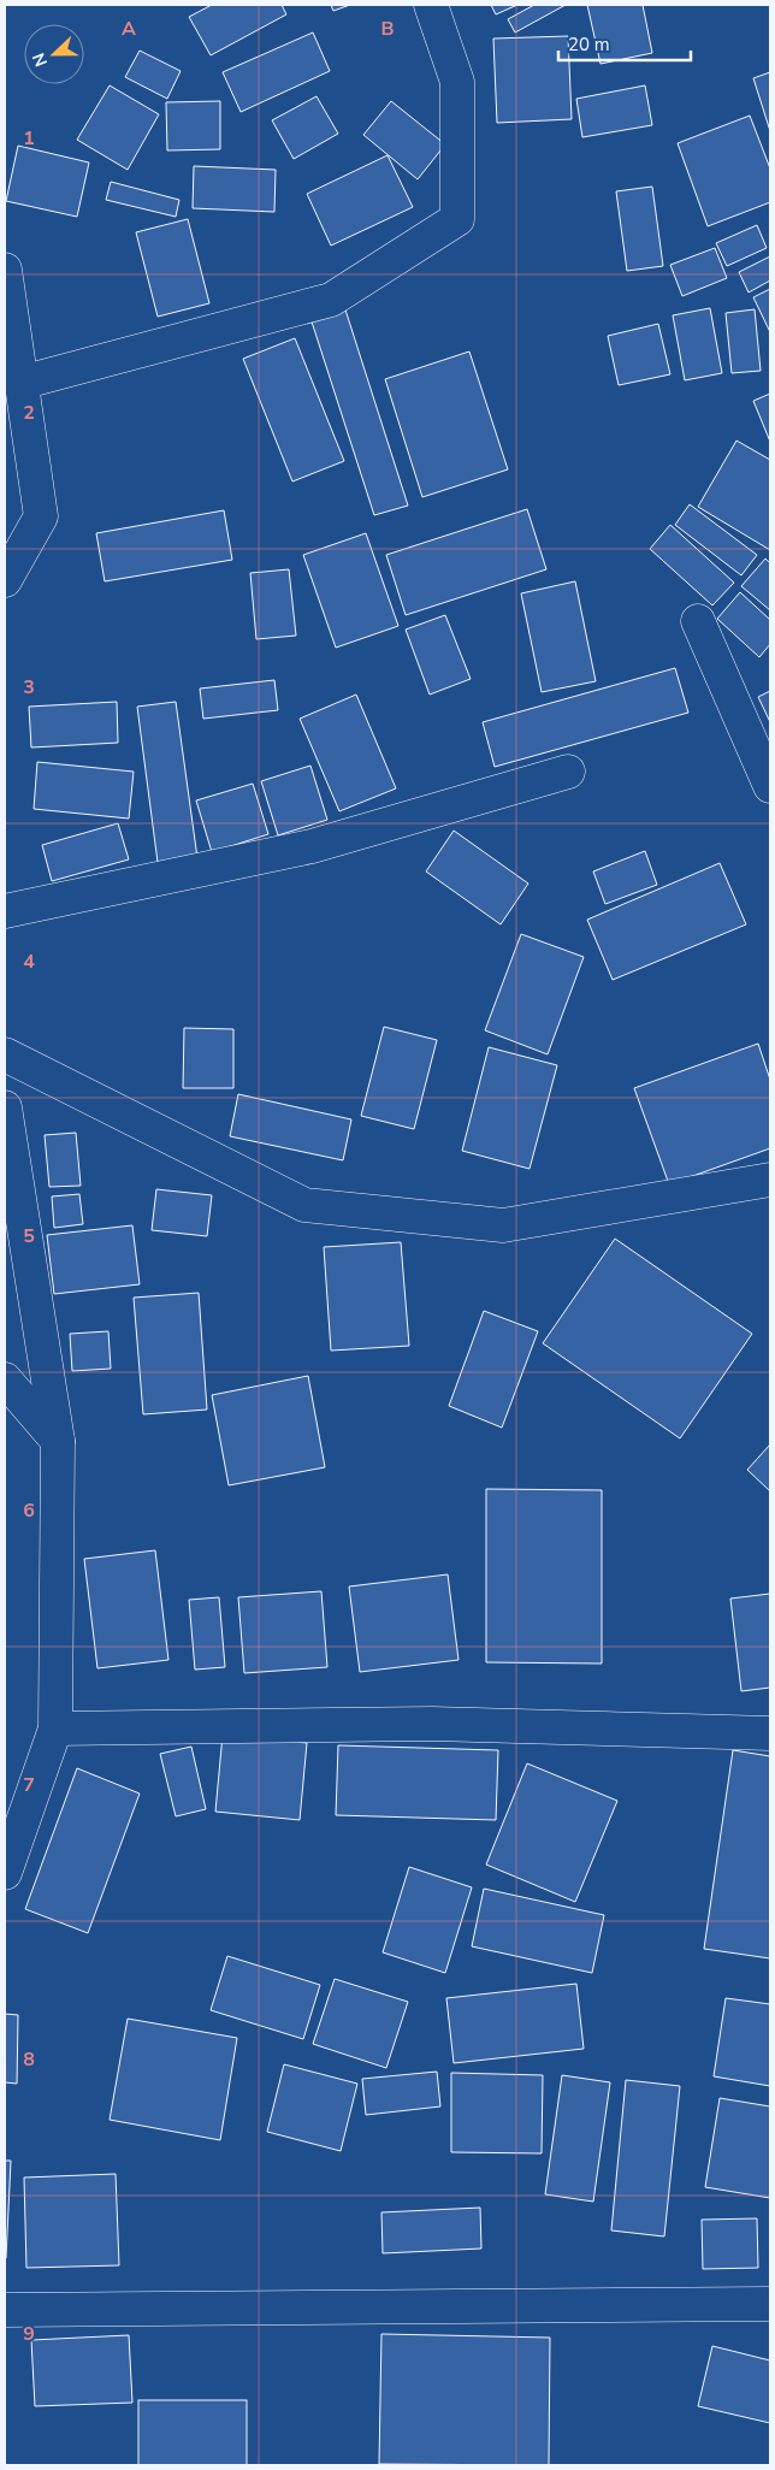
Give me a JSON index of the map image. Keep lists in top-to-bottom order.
{
  "scale_bar": "20 m",
  "north": "left",
  "grid": {
    "columns": ["A", "B"],
    "rows": [
      "1",
      "2",
      "3",
      "4",
      "5",
      "6",
      "7",
      "8",
      "9"
    ]
  }
}
